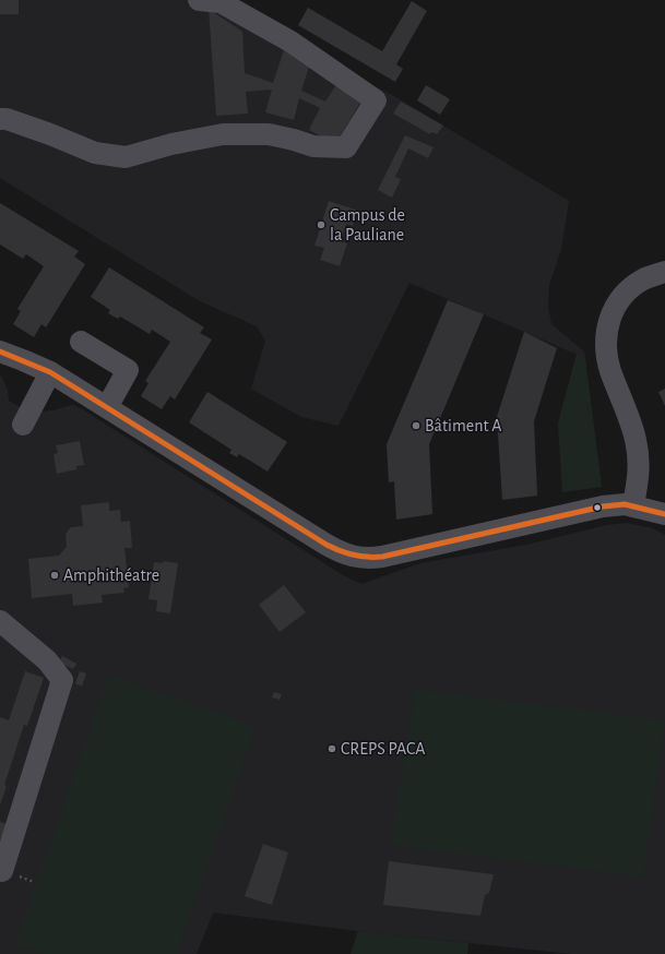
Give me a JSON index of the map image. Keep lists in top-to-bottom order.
{
  "places": [
    "Campus de la Pauliane",
    "Bâtiment A",
    "Amphithéatre",
    "CREPS PACA"
  ]
}
